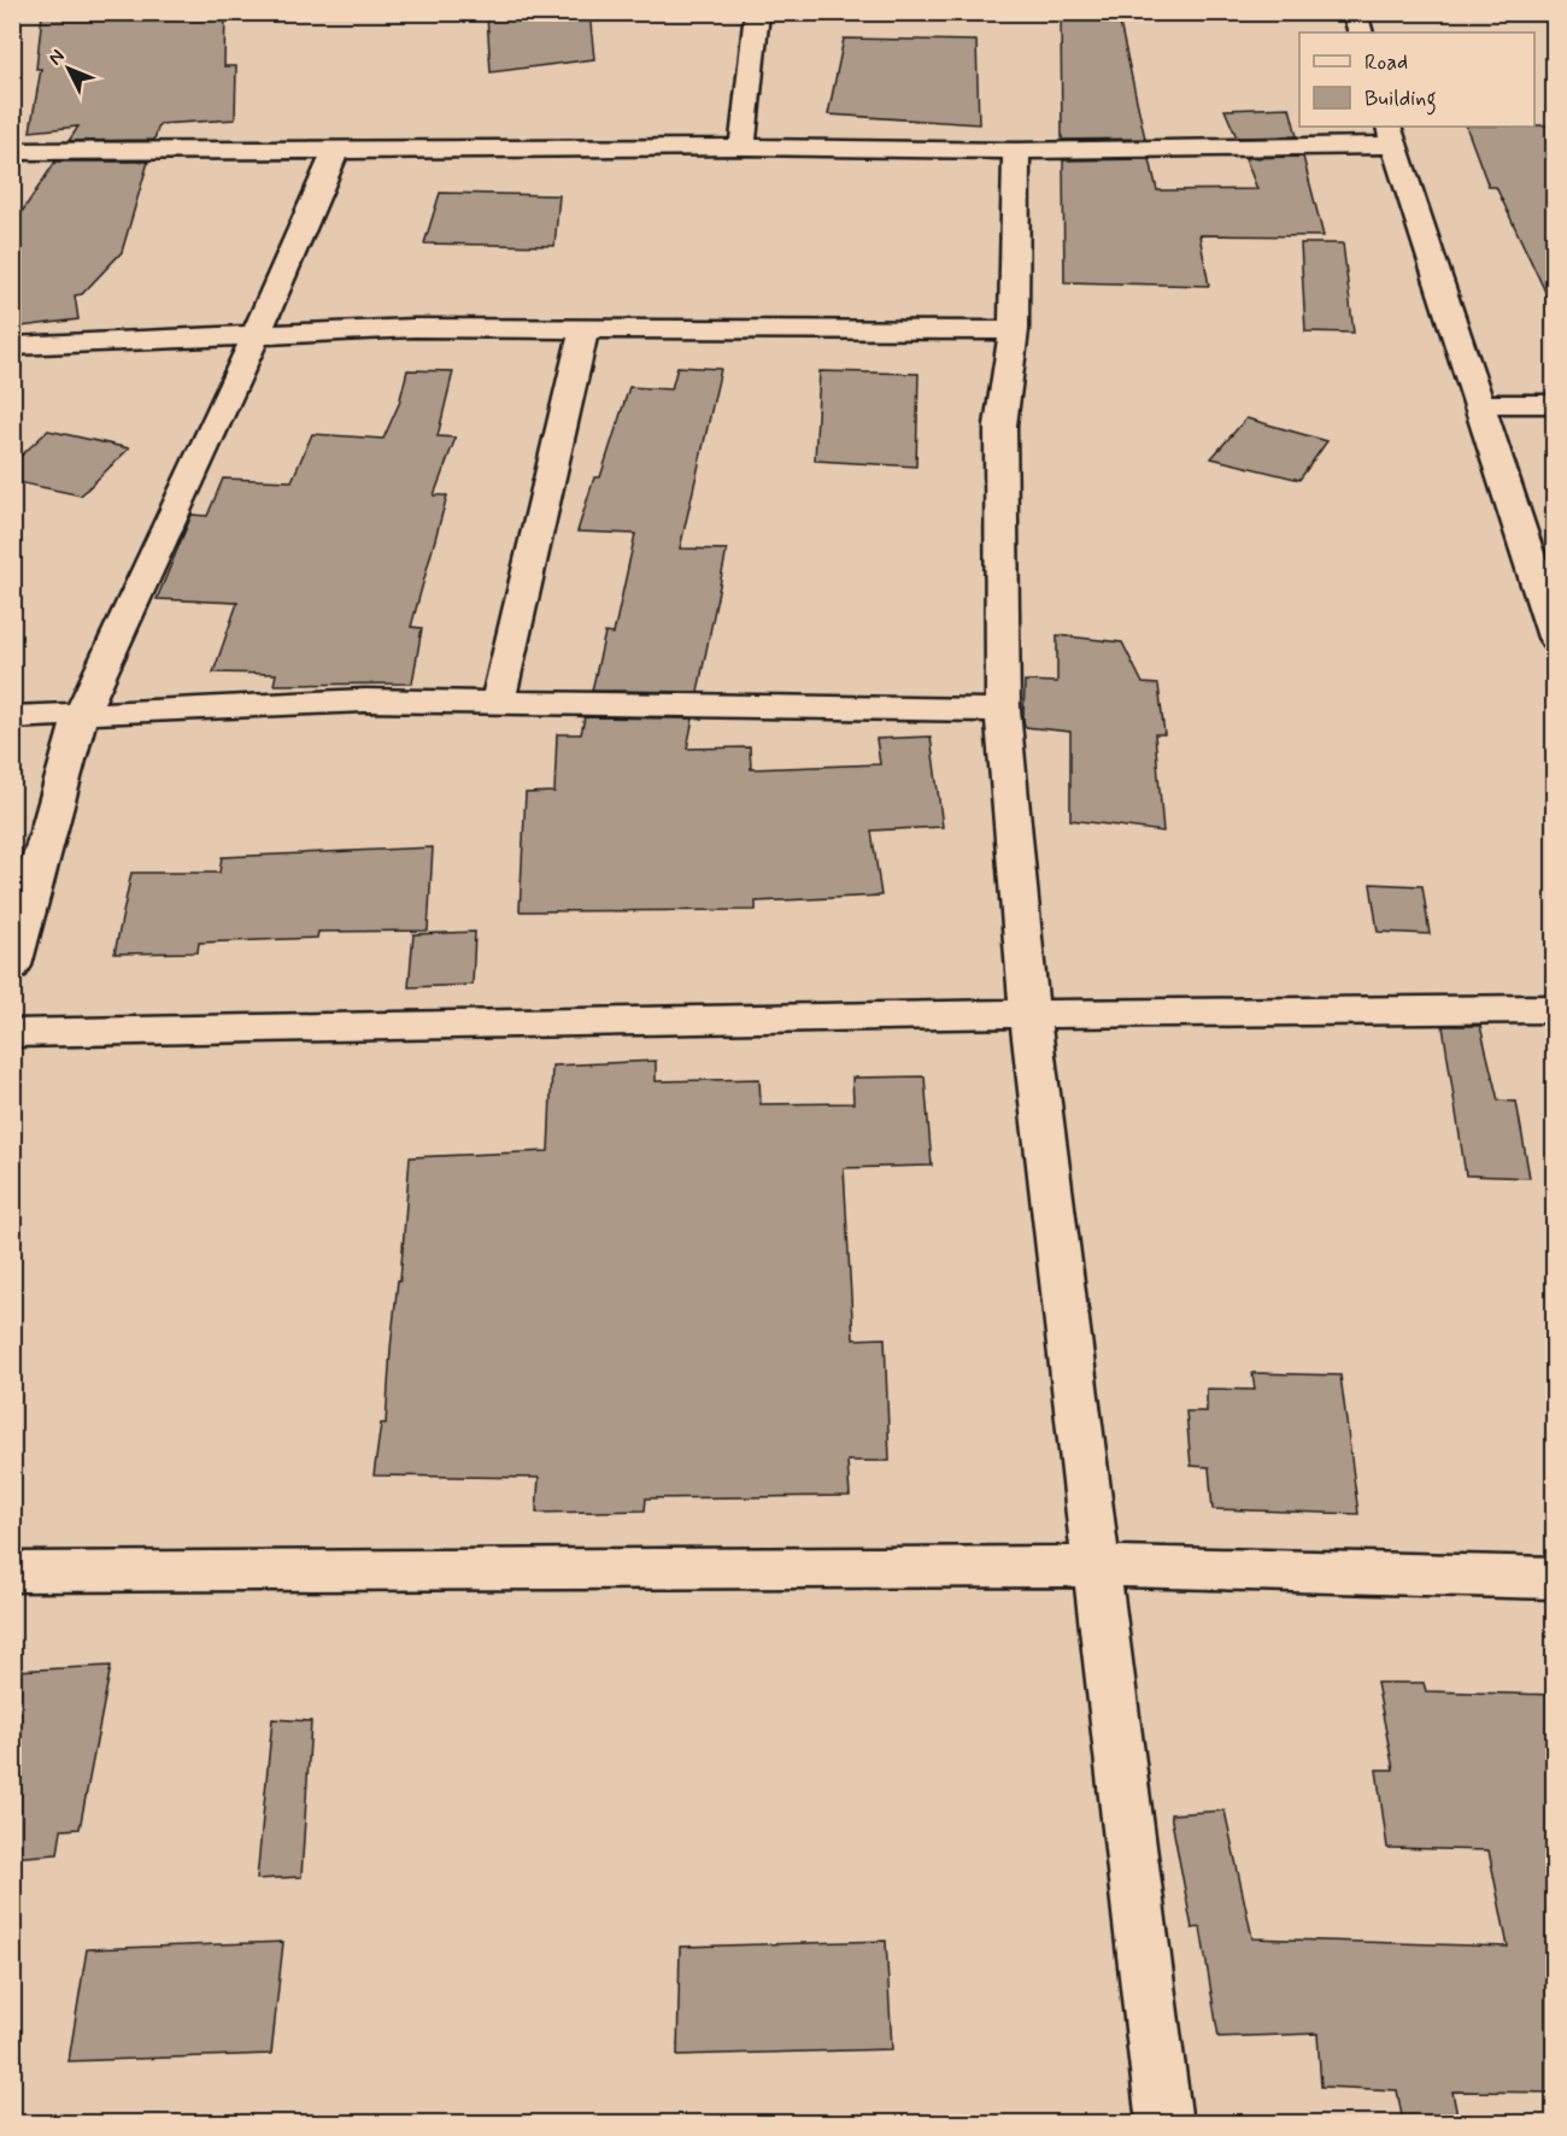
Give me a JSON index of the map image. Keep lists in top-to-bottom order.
{
  "legend": ["Road", "Building"],
  "north": "top left"
}
